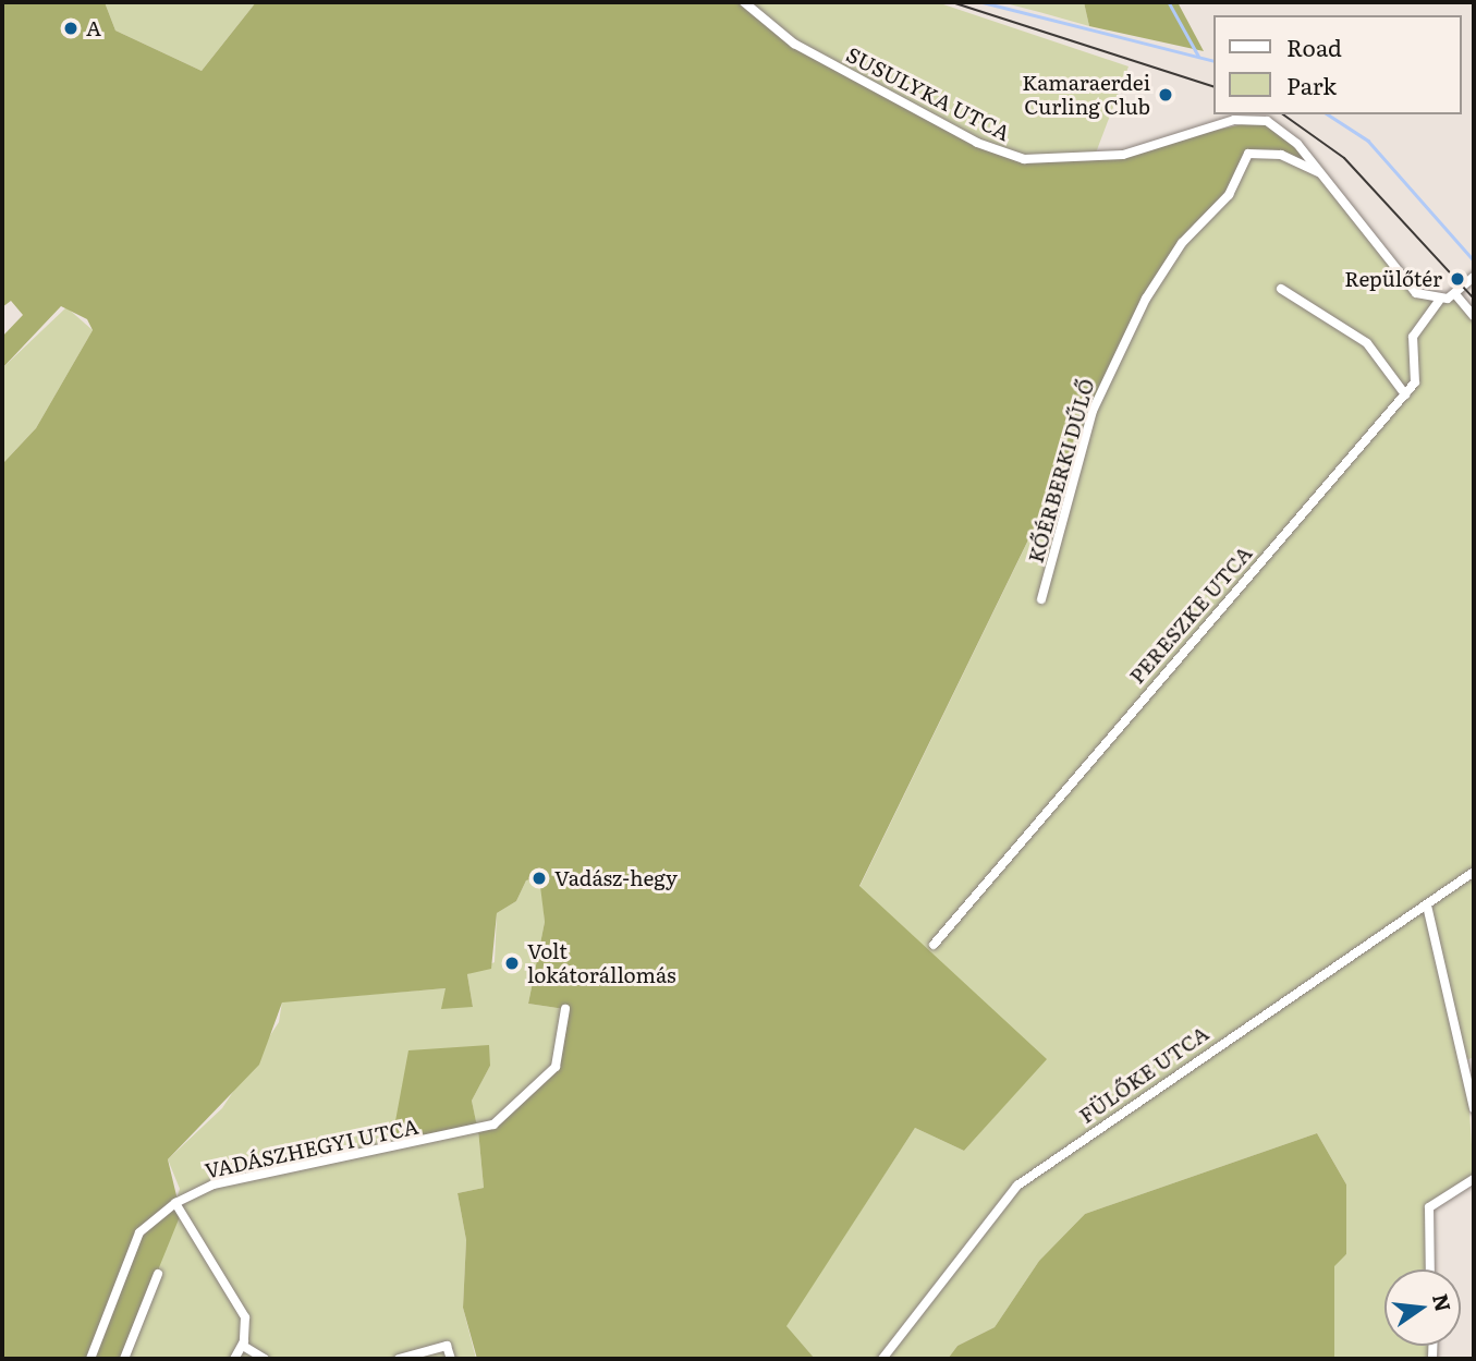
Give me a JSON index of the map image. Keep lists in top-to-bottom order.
{
  "streets": {
    "street": [
      "SUSULYKA UTCA",
      "KŐÉRBERKI DŰLŐ",
      "PERESZKE UTCA",
      "FÜLŐKE UTCA",
      "VADÁSZHEGYI UTCA"
    ]
  },
  "crossings": [
    ["SUSULYKA UTCA", "KŐÉRBERKI DŰLŐ"],
    ["SUSULYKA UTCA", "PERESZKE UTCA"]
  ],
  "places": [
    "A",
    "Kamaraerdei Curling Club",
    "Repülőtér",
    "Vadász-hegy",
    "Volt lokátorállomás"
  ],
  "legend": ["Road", "Park"],
  "north": "right"
}
